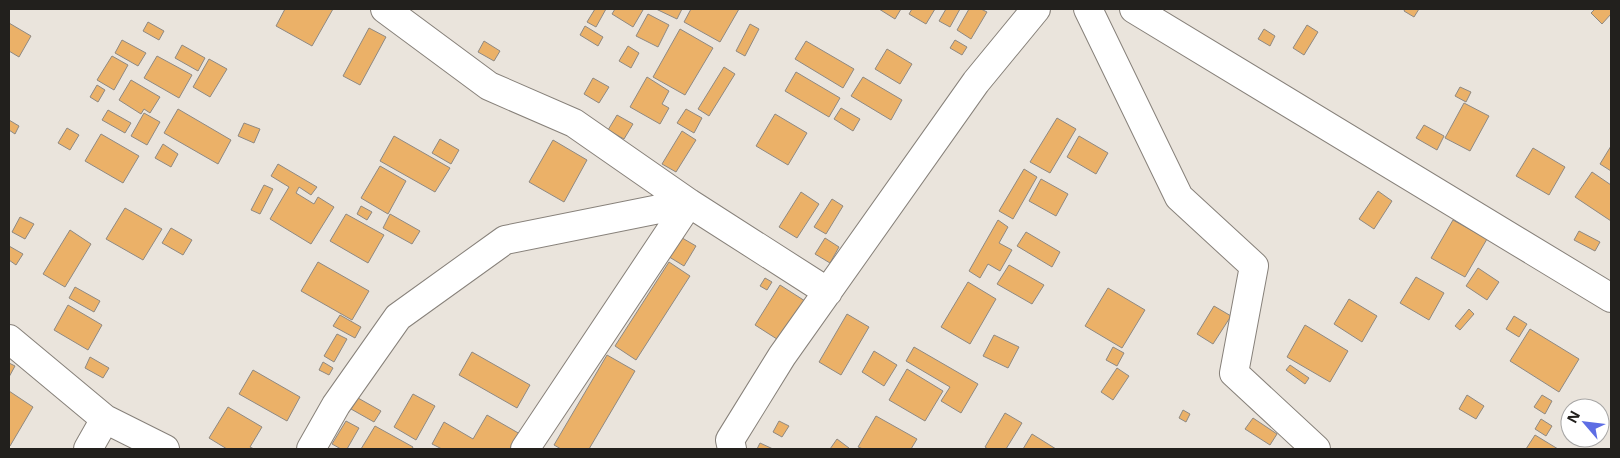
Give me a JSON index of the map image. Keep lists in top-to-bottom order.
{
  "north": "top left"
}
